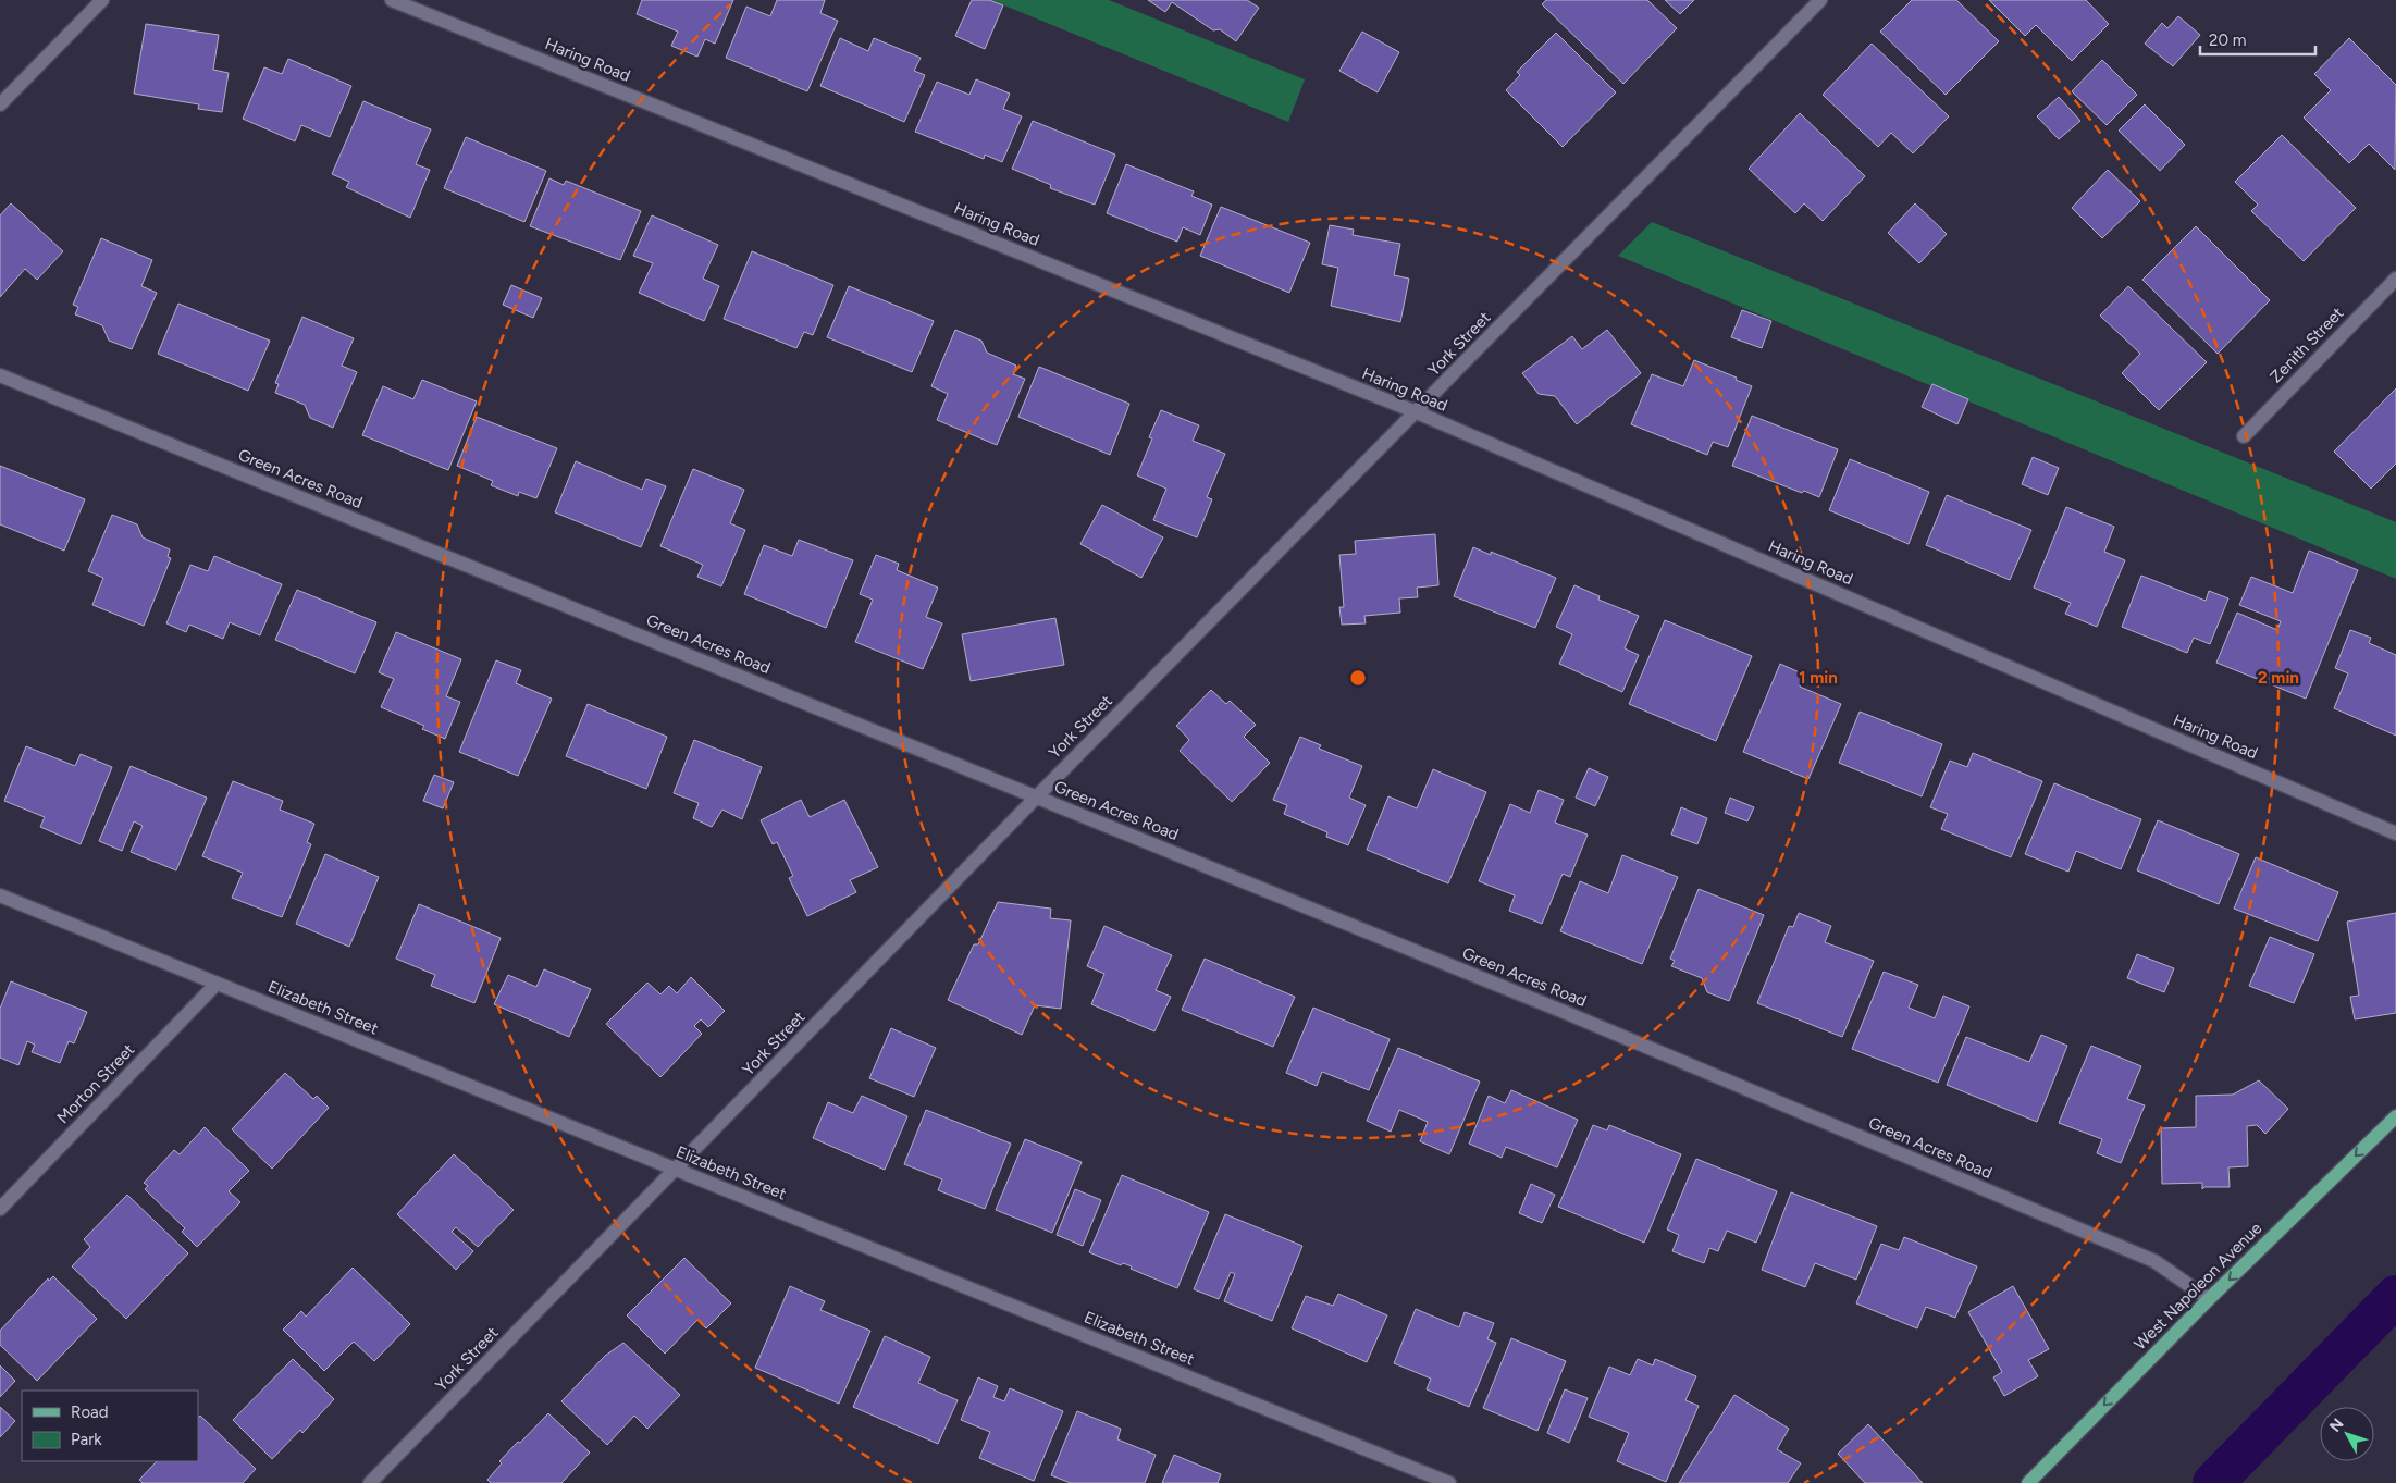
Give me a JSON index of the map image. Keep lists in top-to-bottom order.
{
  "streets": {
    "main road": ["West Napoleon Avenue"],
    "street": [
      "Haring Road",
      "York Street",
      "Zenith Street",
      "Green Acres Road",
      "Elizabeth Street",
      "Morton Street"
    ]
  },
  "crossings": [
    ["Haring Road", "York Street"],
    ["York Street", "Green Acres Road"],
    ["York Street", "Elizabeth Street"],
    ["Green Acres Road", "West Napoleon Avenue"],
    ["Elizabeth Street", "Morton Street"]
  ],
  "one_way": ["West Napoleon Avenue"],
  "legend": ["Road", "Park"],
  "scale_bar": "20 m",
  "north": "top left",
  "rings": ["1 min", "2 min"]
}
